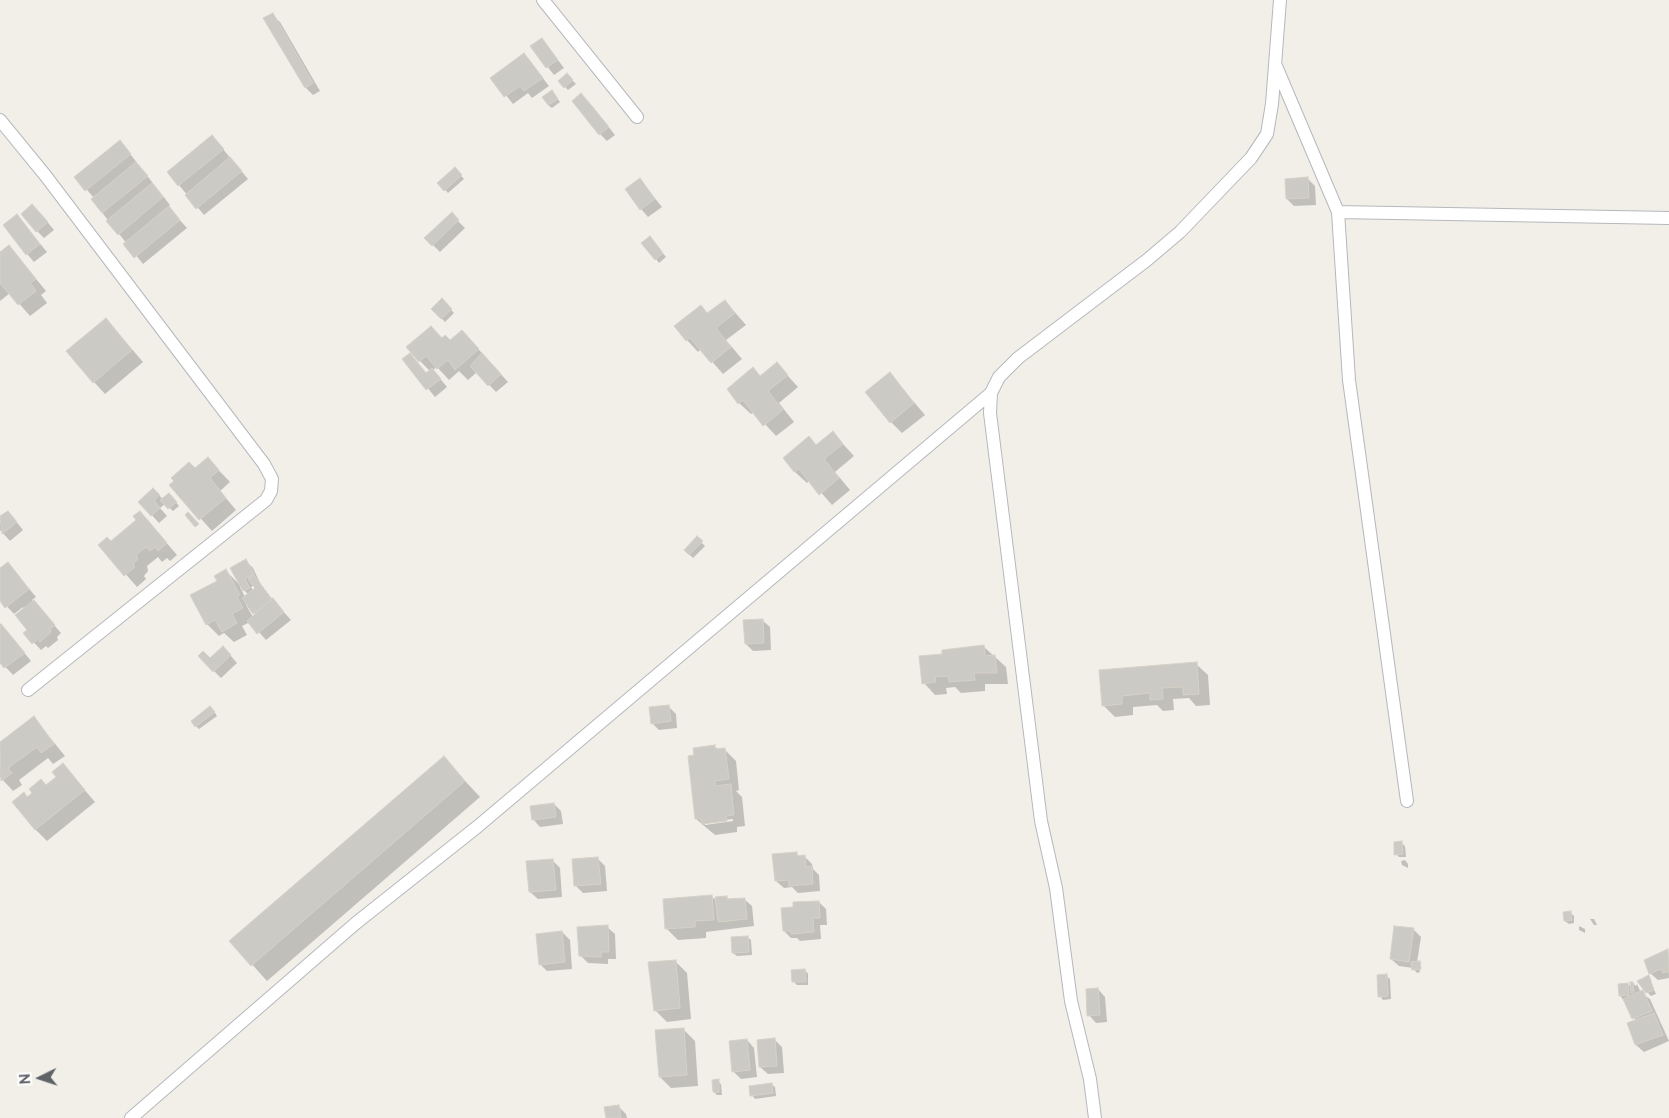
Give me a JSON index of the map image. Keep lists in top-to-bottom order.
{
  "north": "left"
}
